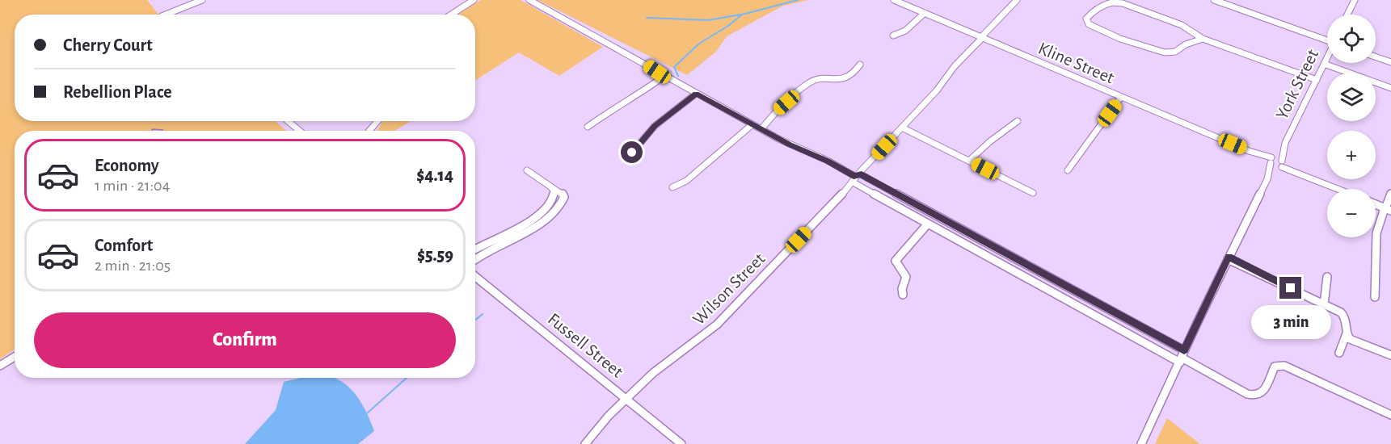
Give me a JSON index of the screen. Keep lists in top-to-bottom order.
{
  "streets": {
    "street": [
      "Kline Street",
      "York Street",
      "Wilson Street",
      "Fussell Street"
    ]
  },
  "crossings": [
    ["Kline Street", "York Street"],
    ["Kline Street", "Wilson Street"],
    ["Wilson Street", "Fussell Street"]
  ],
  "page": {
    "map_buttons": ["+", "−"],
    "banner": ["Cherry Court", "Rebellion Place"],
    "list": [
      {
        "name": "Economy",
        "note": "1 min · 21:04",
        "value": "$4.14"
      },
      {
        "name": "Comfort",
        "note": "2 min · 21:05",
        "value": "$5.59"
      }
    ],
    "buttons": "Confirm",
    "bubble": "3 min"
  }
}
